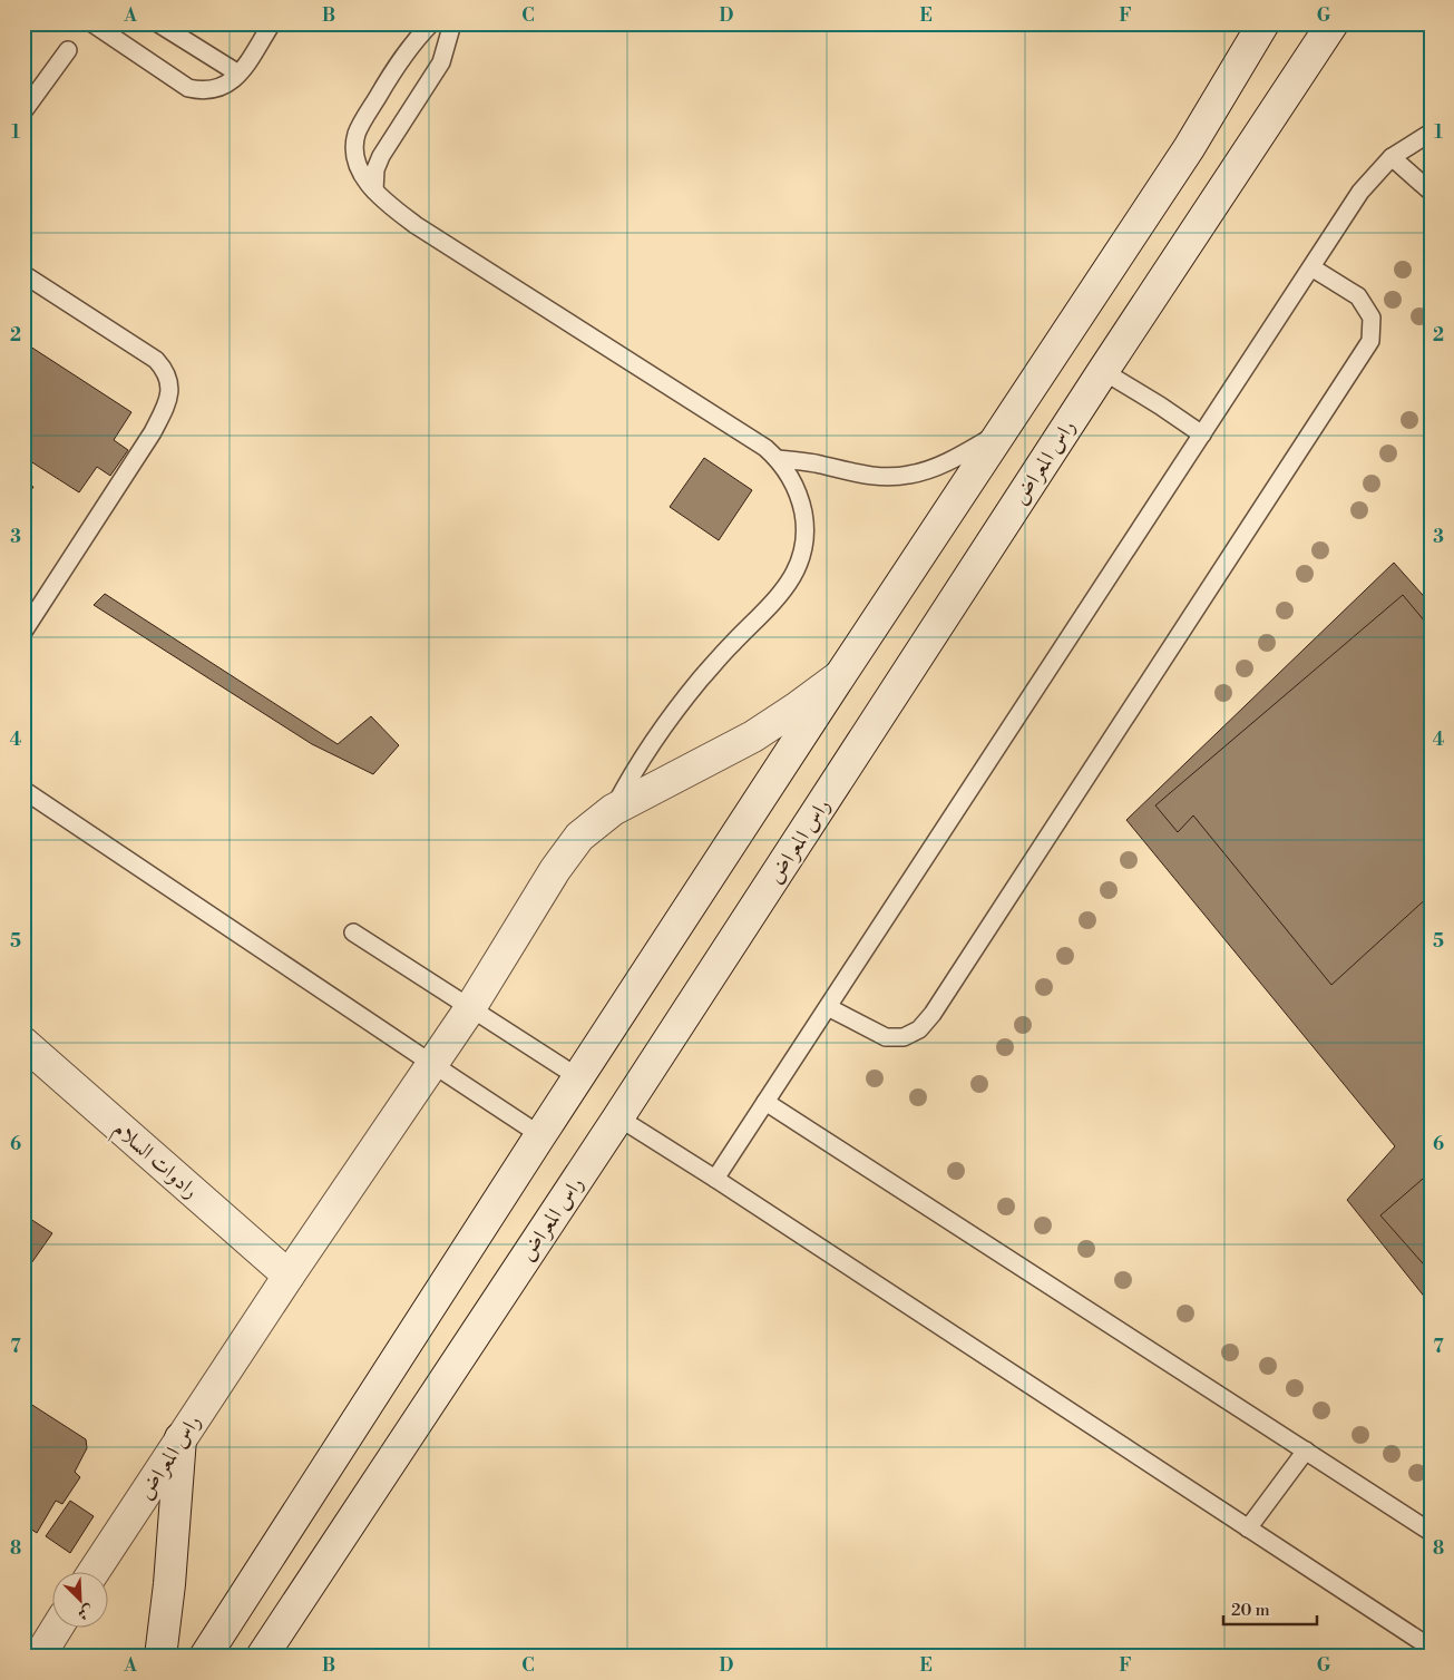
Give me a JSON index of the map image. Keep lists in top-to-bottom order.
{
  "streets": {
    "street": ["راس المعراض", "رادوات السلام"]
  },
  "crossings": [
    ["راس المعراض", "رادوات السلام"]
  ],
  "scale_bar": "20 m",
  "north": "bottom right",
  "grid": {
    "columns": [
      "A",
      "B",
      "C",
      "D",
      "E",
      "F",
      "G"
    ],
    "rows": [
      "1",
      "2",
      "3",
      "4",
      "5",
      "6",
      "7",
      "8"
    ]
  }
}
